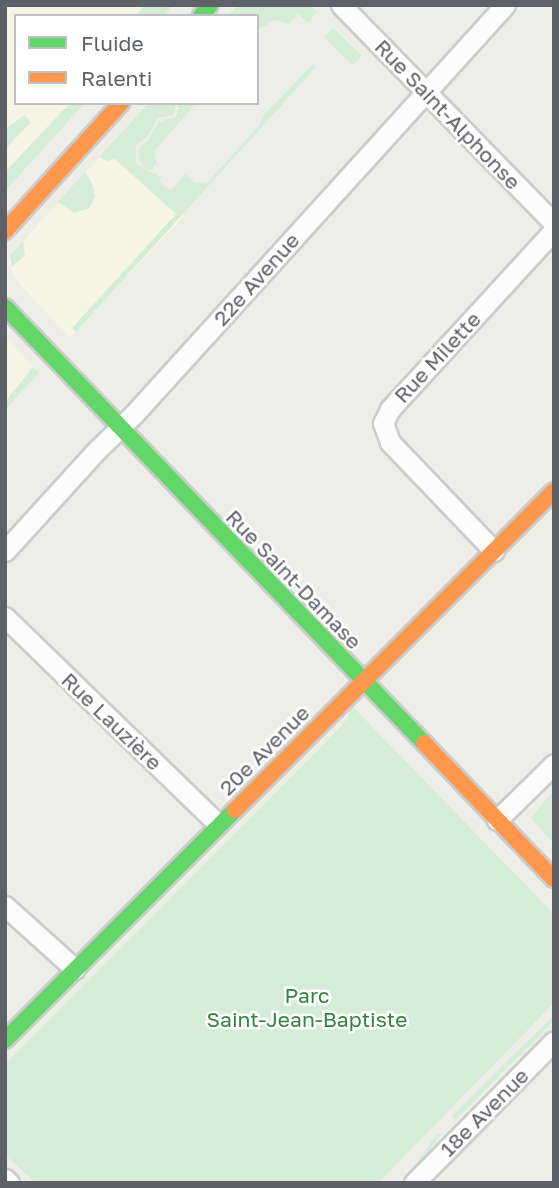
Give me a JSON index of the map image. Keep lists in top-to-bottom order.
{
  "streets": {
    "street": [
      "Rue Saint-Alphonse",
      "22e Avenue",
      "Rue Milette",
      "Rue Saint-Damase",
      "Rue Lauzière",
      "20e Avenue",
      "18e Avenue"
    ]
  },
  "crossings": [
    ["Rue Saint-Alphonse", "22e Avenue"],
    ["22e Avenue", "Rue Saint-Damase"],
    ["Rue Milette", "20e Avenue"],
    ["Rue Saint-Damase", "20e Avenue"],
    ["Rue Lauzière", "20e Avenue"]
  ],
  "parks": ["Parc Saint-Jean-Baptiste"],
  "legend": ["Fluide", "Ralenti"]
}
